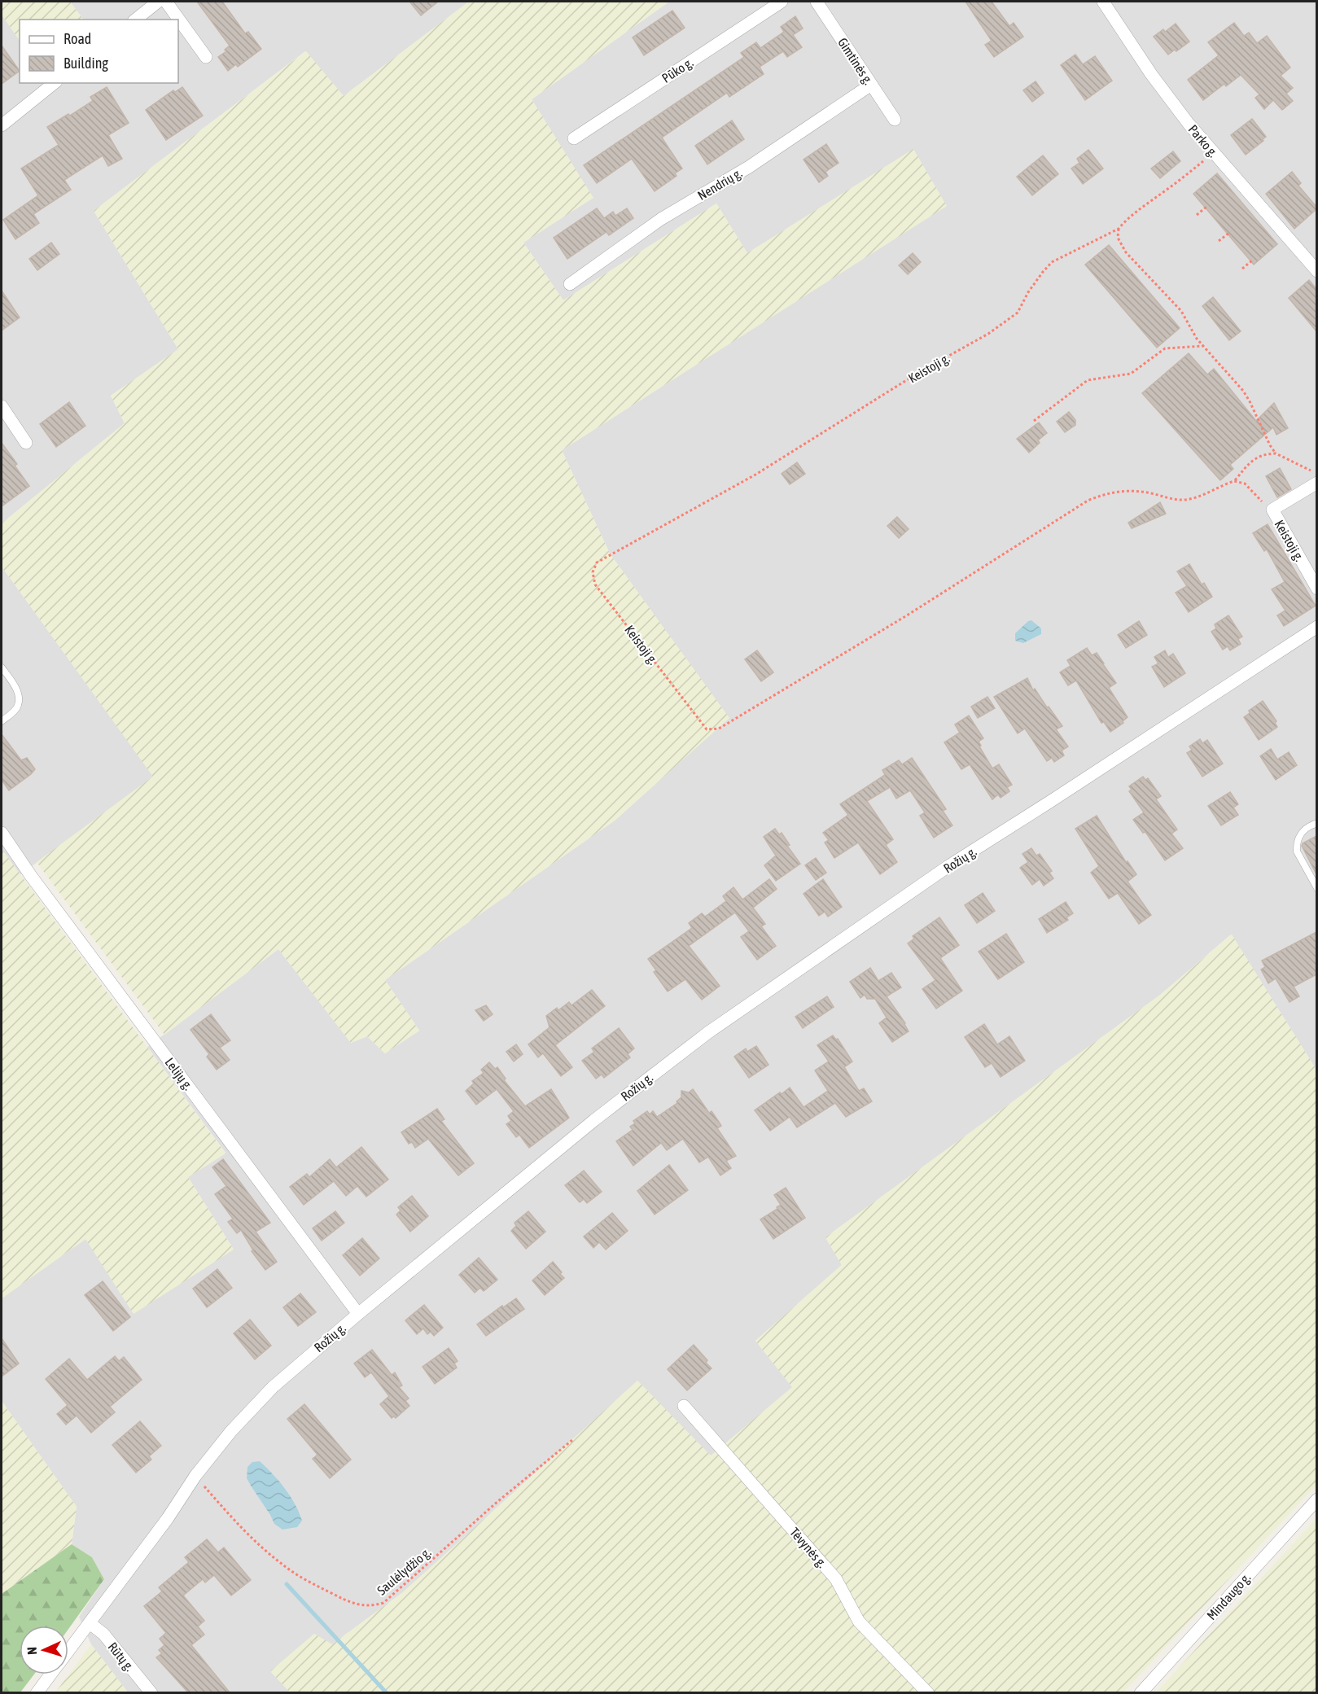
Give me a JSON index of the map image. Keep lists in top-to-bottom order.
{
  "streets": {
    "street": [
      "Gimtinės g.",
      "Pūko g.",
      "Parko g.",
      "Nendrių g.",
      "Keistoji g.",
      "Rožių g.",
      "Lelijų g.",
      "Tėvynės g.",
      "Mindaugo g.",
      "Rūtų g."
    ],
    "path": ["Saulėlydžio g."]
  },
  "crossings": [
    ["Gimtinės g.", "Nendrių g."],
    ["Parko g.", "Keistoji g."],
    ["Rožių g.", "Lelijų g."],
    ["Rožių g.", "Saulėlydžio g."],
    ["Rožių g.", "Rūtų g."]
  ],
  "legend": ["Road", "Building"],
  "north": "left"
}
